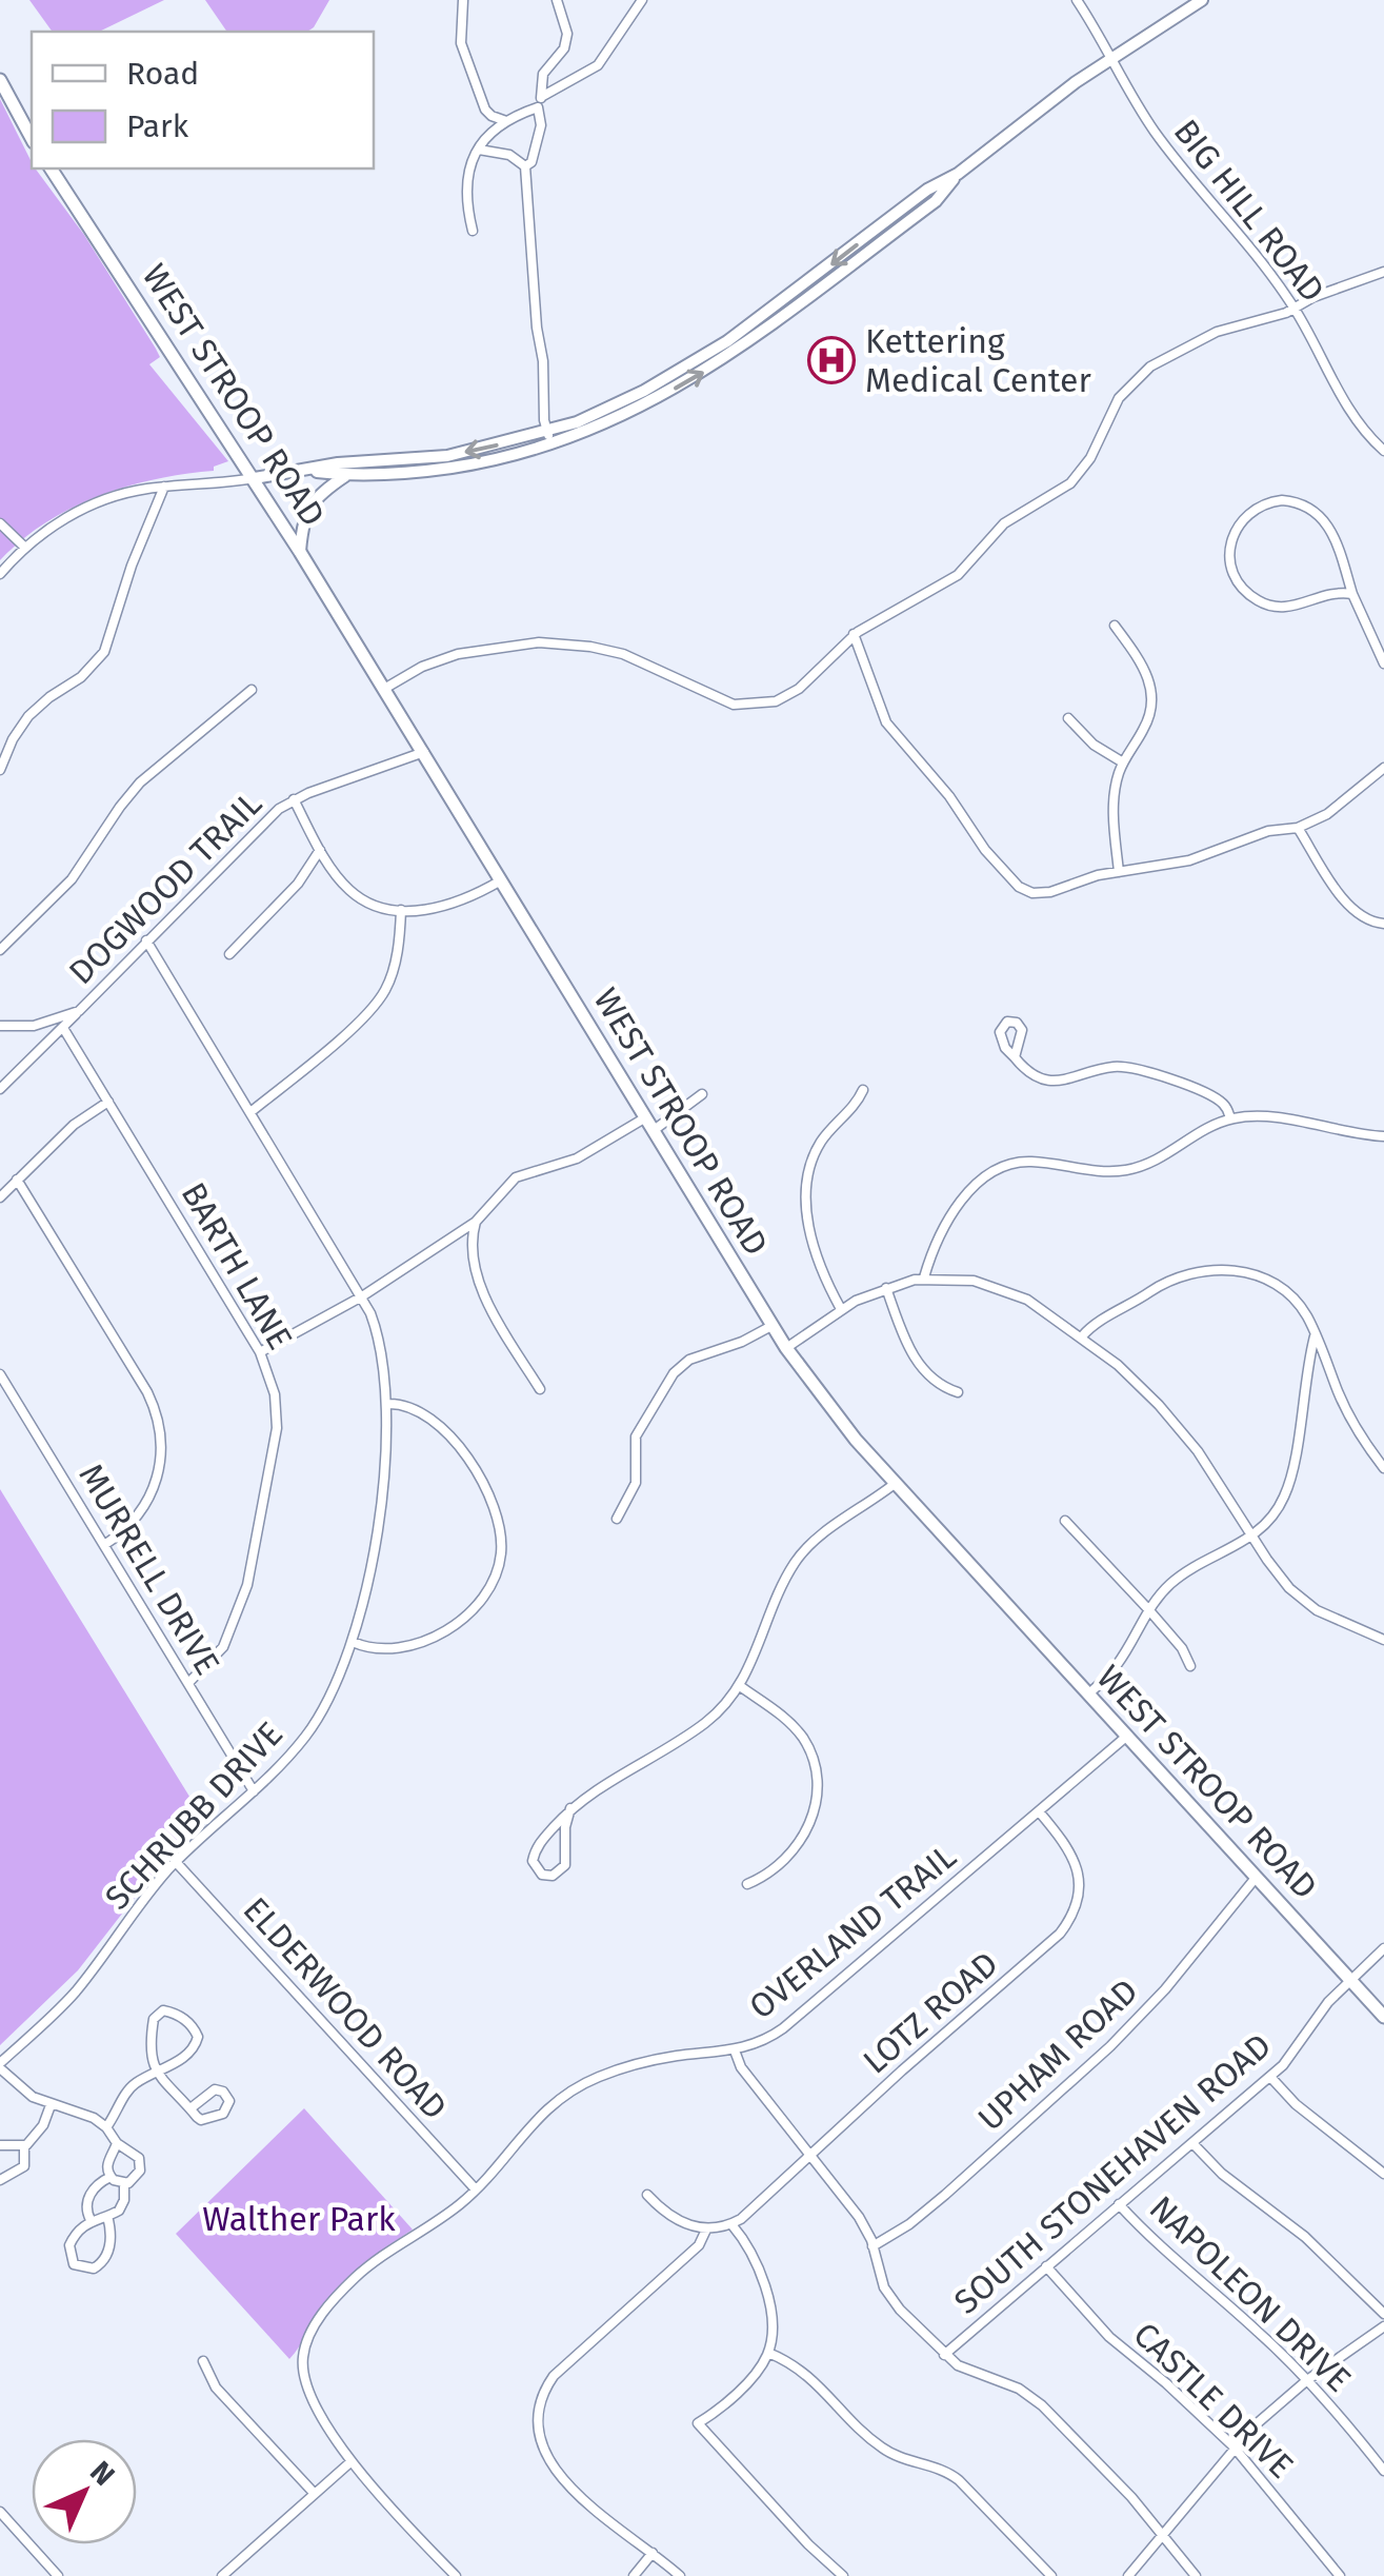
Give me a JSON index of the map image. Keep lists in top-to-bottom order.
{
  "streets": {
    "main road": ["WEST STROOP ROAD"],
    "street": [
      "BIG HILL ROAD",
      "DOGWOOD TRAIL",
      "BARTH LANE",
      "MURRELL DRIVE",
      "SCHRUBB DRIVE",
      "OVERLAND TRAIL",
      "ELDERWOOD ROAD",
      "LOTZ ROAD",
      "UPHAM ROAD",
      "SOUTH STONEHAVEN ROAD",
      "NAPOLEON DRIVE",
      "CASTLE DRIVE"
    ]
  },
  "crossings": [
    ["WEST STROOP ROAD", "DOGWOOD TRAIL"],
    ["WEST STROOP ROAD", "OVERLAND TRAIL"],
    ["WEST STROOP ROAD", "UPHAM ROAD"],
    ["WEST STROOP ROAD", "SOUTH STONEHAVEN ROAD"],
    ["DOGWOOD TRAIL", "SCHRUBB DRIVE"],
    ["BARTH LANE", "MURRELL DRIVE"],
    ["MURRELL DRIVE", "SCHRUBB DRIVE"],
    ["SCHRUBB DRIVE", "ELDERWOOD ROAD"],
    ["OVERLAND TRAIL", "ELDERWOOD ROAD"],
    ["OVERLAND TRAIL", "LOTZ ROAD"],
    ["SOUTH STONEHAVEN ROAD", "NAPOLEON DRIVE"],
    ["SOUTH STONEHAVEN ROAD", "CASTLE DRIVE"]
  ],
  "parks": ["Walther Park"],
  "places": {
    "hospital": ["Kettering Medical Center"]
  },
  "legend": ["Road", "Park"],
  "north": "top right"
}
